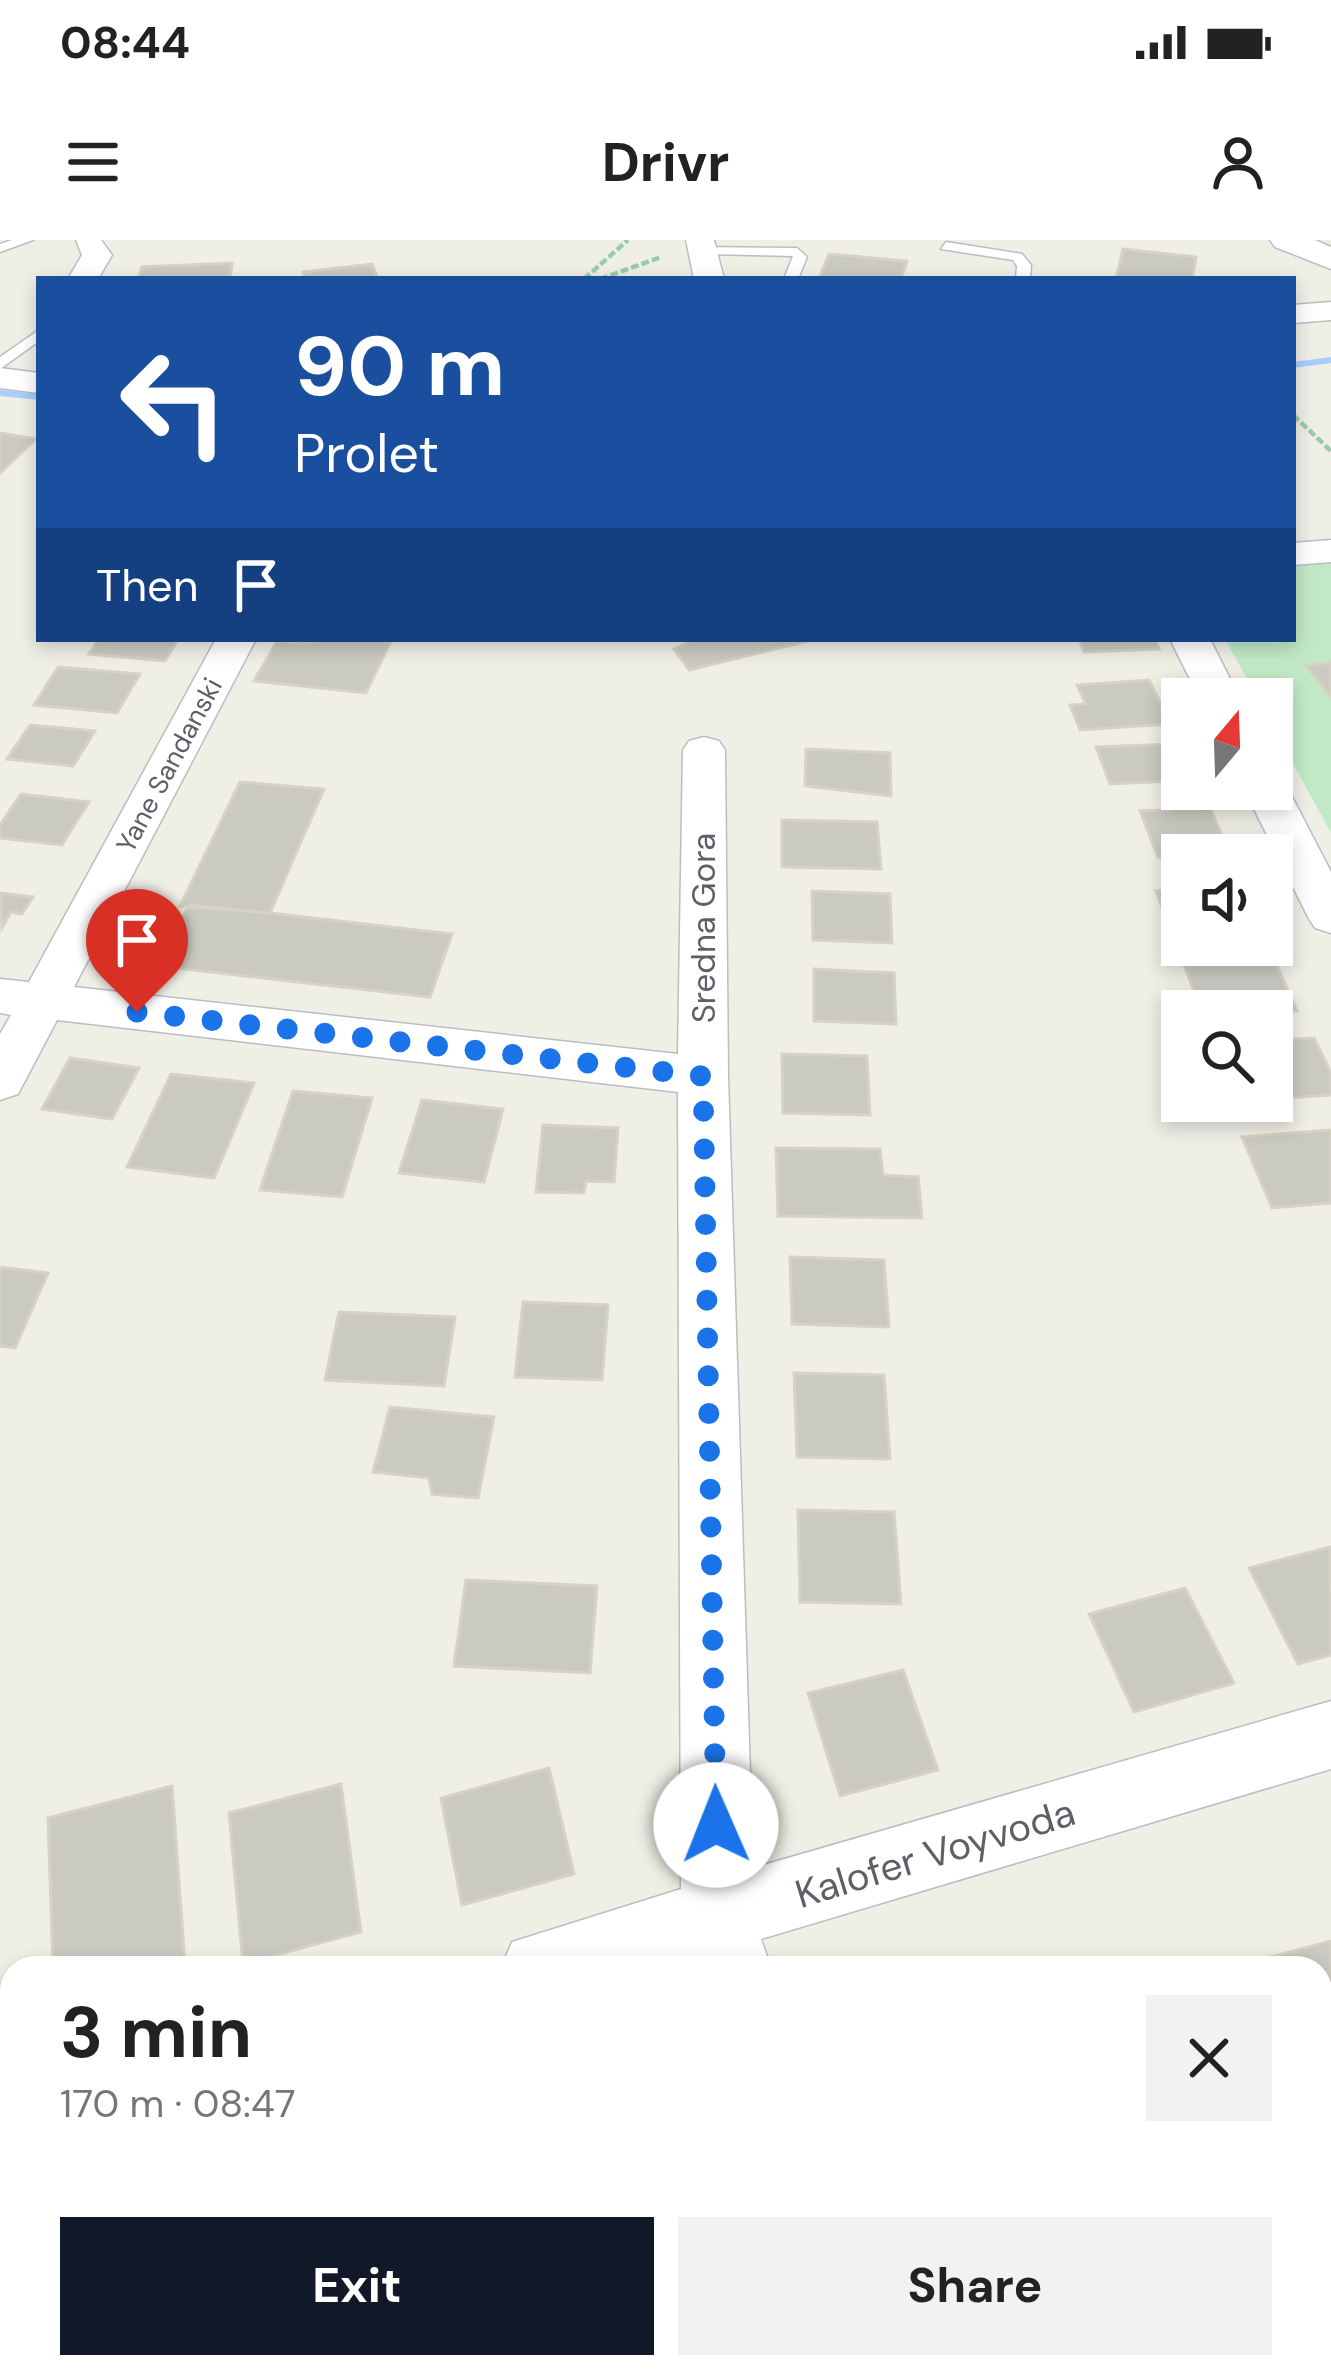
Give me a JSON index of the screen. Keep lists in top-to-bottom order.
{
  "streets": {
    "street": ["Yane Sandanski", "Sredna Gora", "Kalofer Voyvoda"]
  },
  "crossings": [
    ["Sredna Gora", "Kalofer Voyvoda"]
  ],
  "north": "top",
  "page": {
    "status": "08:44",
    "header": "Drivr",
    "turn": ["90 m", "Prolet"],
    "then": "Then",
    "heading": ["3 min", "170 m · 08:47"],
    "buttons": ["Exit", "Share"]
  }
}
